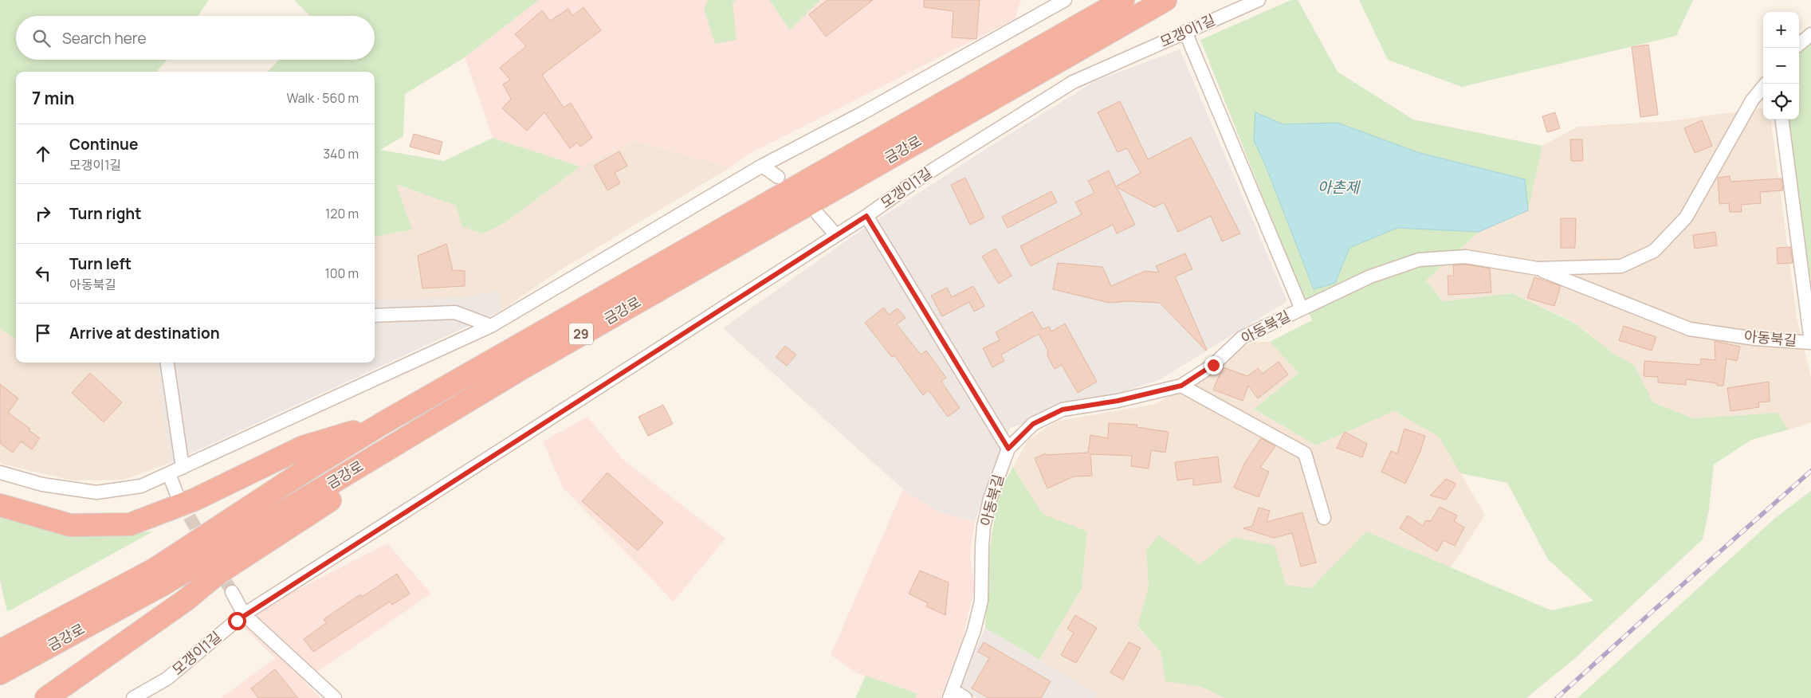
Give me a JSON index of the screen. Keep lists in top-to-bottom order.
{
  "streets": {
    "highway": ["금강로", "29"],
    "street": ["모갱이1길", "아동북길"]
  },
  "water": ["아촌제"],
  "page": {
    "map_buttons": ["+", "−"],
    "search": "Search here",
    "heading": ["7 min", "Walk · 560 m"],
    "list": [
      ["Continue", "모갱이1길", "340 m"],
      ["Turn right", "120 m"],
      ["Turn left", "아동북길", "100 m"],
      "Arrive at destination"
    ]
  }
}
